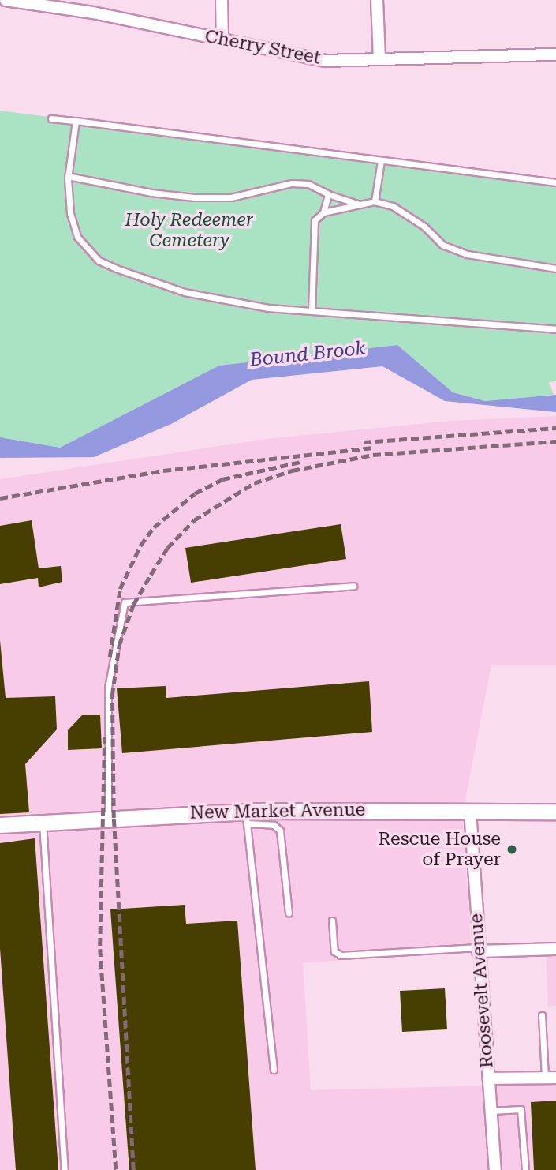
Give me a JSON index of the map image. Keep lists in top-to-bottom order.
{
  "streets": {
    "main road": ["New Market Avenue"],
    "street": ["Cherry Street", "Roosevelt Avenue"]
  },
  "crossings": [
    ["New Market Avenue", "Roosevelt Avenue"]
  ],
  "water": ["Bound Brook"],
  "parks": ["Holy Redeemer Cemetery"],
  "places": ["Rescue House of Prayer"]
}
